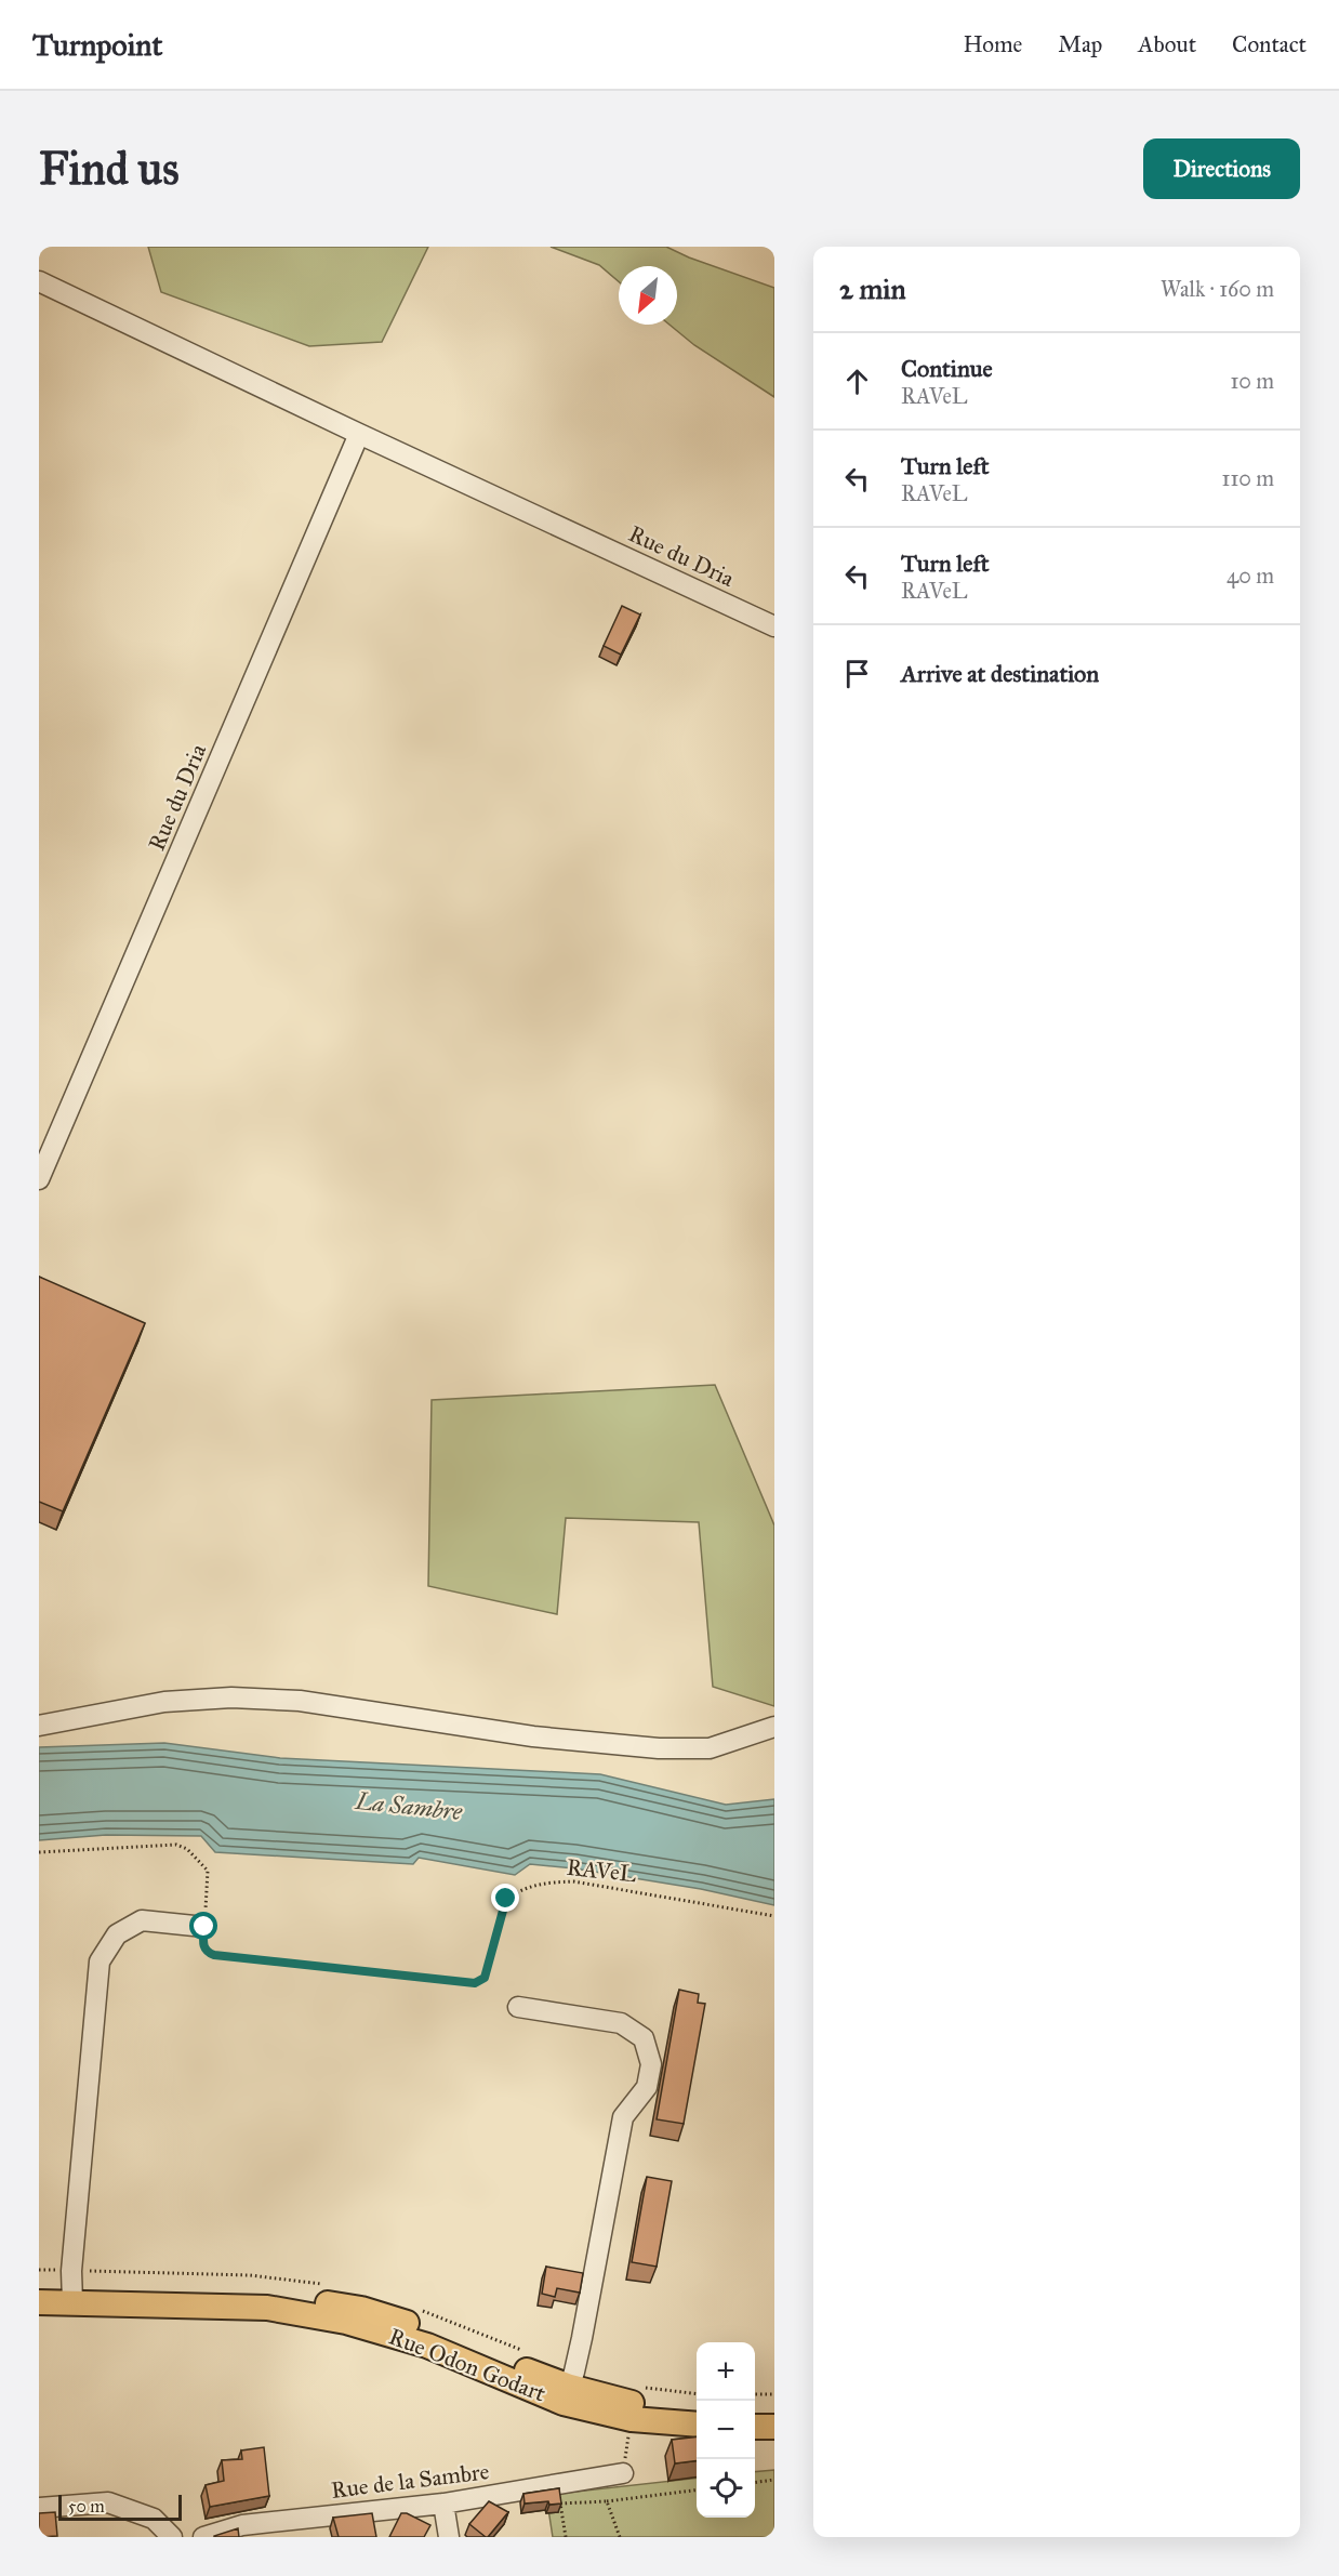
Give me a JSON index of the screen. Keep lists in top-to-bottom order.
{
  "streets": {
    "main road": ["Rue Odon Godart"],
    "street": ["Rue du Dria", "Rue de la Sambre"],
    "path": ["RAVeL"]
  },
  "water": ["La Sambre"],
  "scale_bar": "50 m",
  "north": "bottom left",
  "page": {
    "header": "Turnpoint",
    "nav": [
      "Home",
      "Map",
      "About",
      "Contact"
    ],
    "buttons": "Directions",
    "title": "Find us",
    "heading": ["2 min", "Walk · 160 m"],
    "list": [
      ["Continue", "RAVeL", "10 m"],
      ["Turn left", "RAVeL", "110 m"],
      ["Turn left", "RAVeL", "40 m"],
      "Arrive at destination"
    ],
    "map_buttons": ["+", "−"],
    "scale": "50 m"
  }
}
